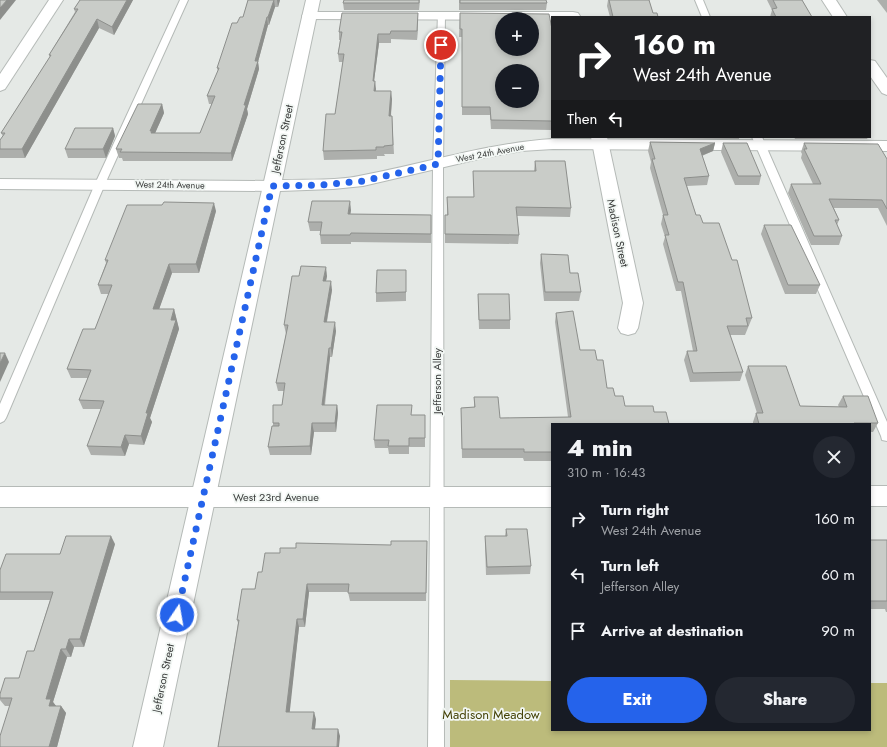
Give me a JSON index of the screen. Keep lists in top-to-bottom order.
{
  "streets": {
    "street": [
      "Jefferson Street",
      "West 24th Avenue",
      "Madison Street",
      "West 23rd Avenue"
    ],
    "lane": ["Jefferson Alley"]
  },
  "crossings": [
    ["Jefferson Street", "West 24th Avenue"],
    ["Jefferson Street", "West 23rd Avenue"],
    ["West 24th Avenue", "Madison Street"],
    ["West 24th Avenue", "Jefferson Alley"],
    ["Jefferson Alley", "West 23rd Avenue"]
  ],
  "parks": ["Madison Meadow"],
  "page": {
    "map_buttons": ["+", "−"],
    "turn": ["160 m", "West 24th Avenue"],
    "then": "Then",
    "heading": ["4 min", "310 m · 16:43"],
    "list": [
      {
        "name": "Turn right",
        "note": "West 24th Avenue",
        "value": "160 m"
      },
      {
        "name": "Turn left",
        "note": "Jefferson Alley",
        "value": "60 m"
      },
      {
        "name": "Arrive at destination",
        "value": "90 m"
      }
    ],
    "buttons": ["Exit", "Share"]
  }
}
